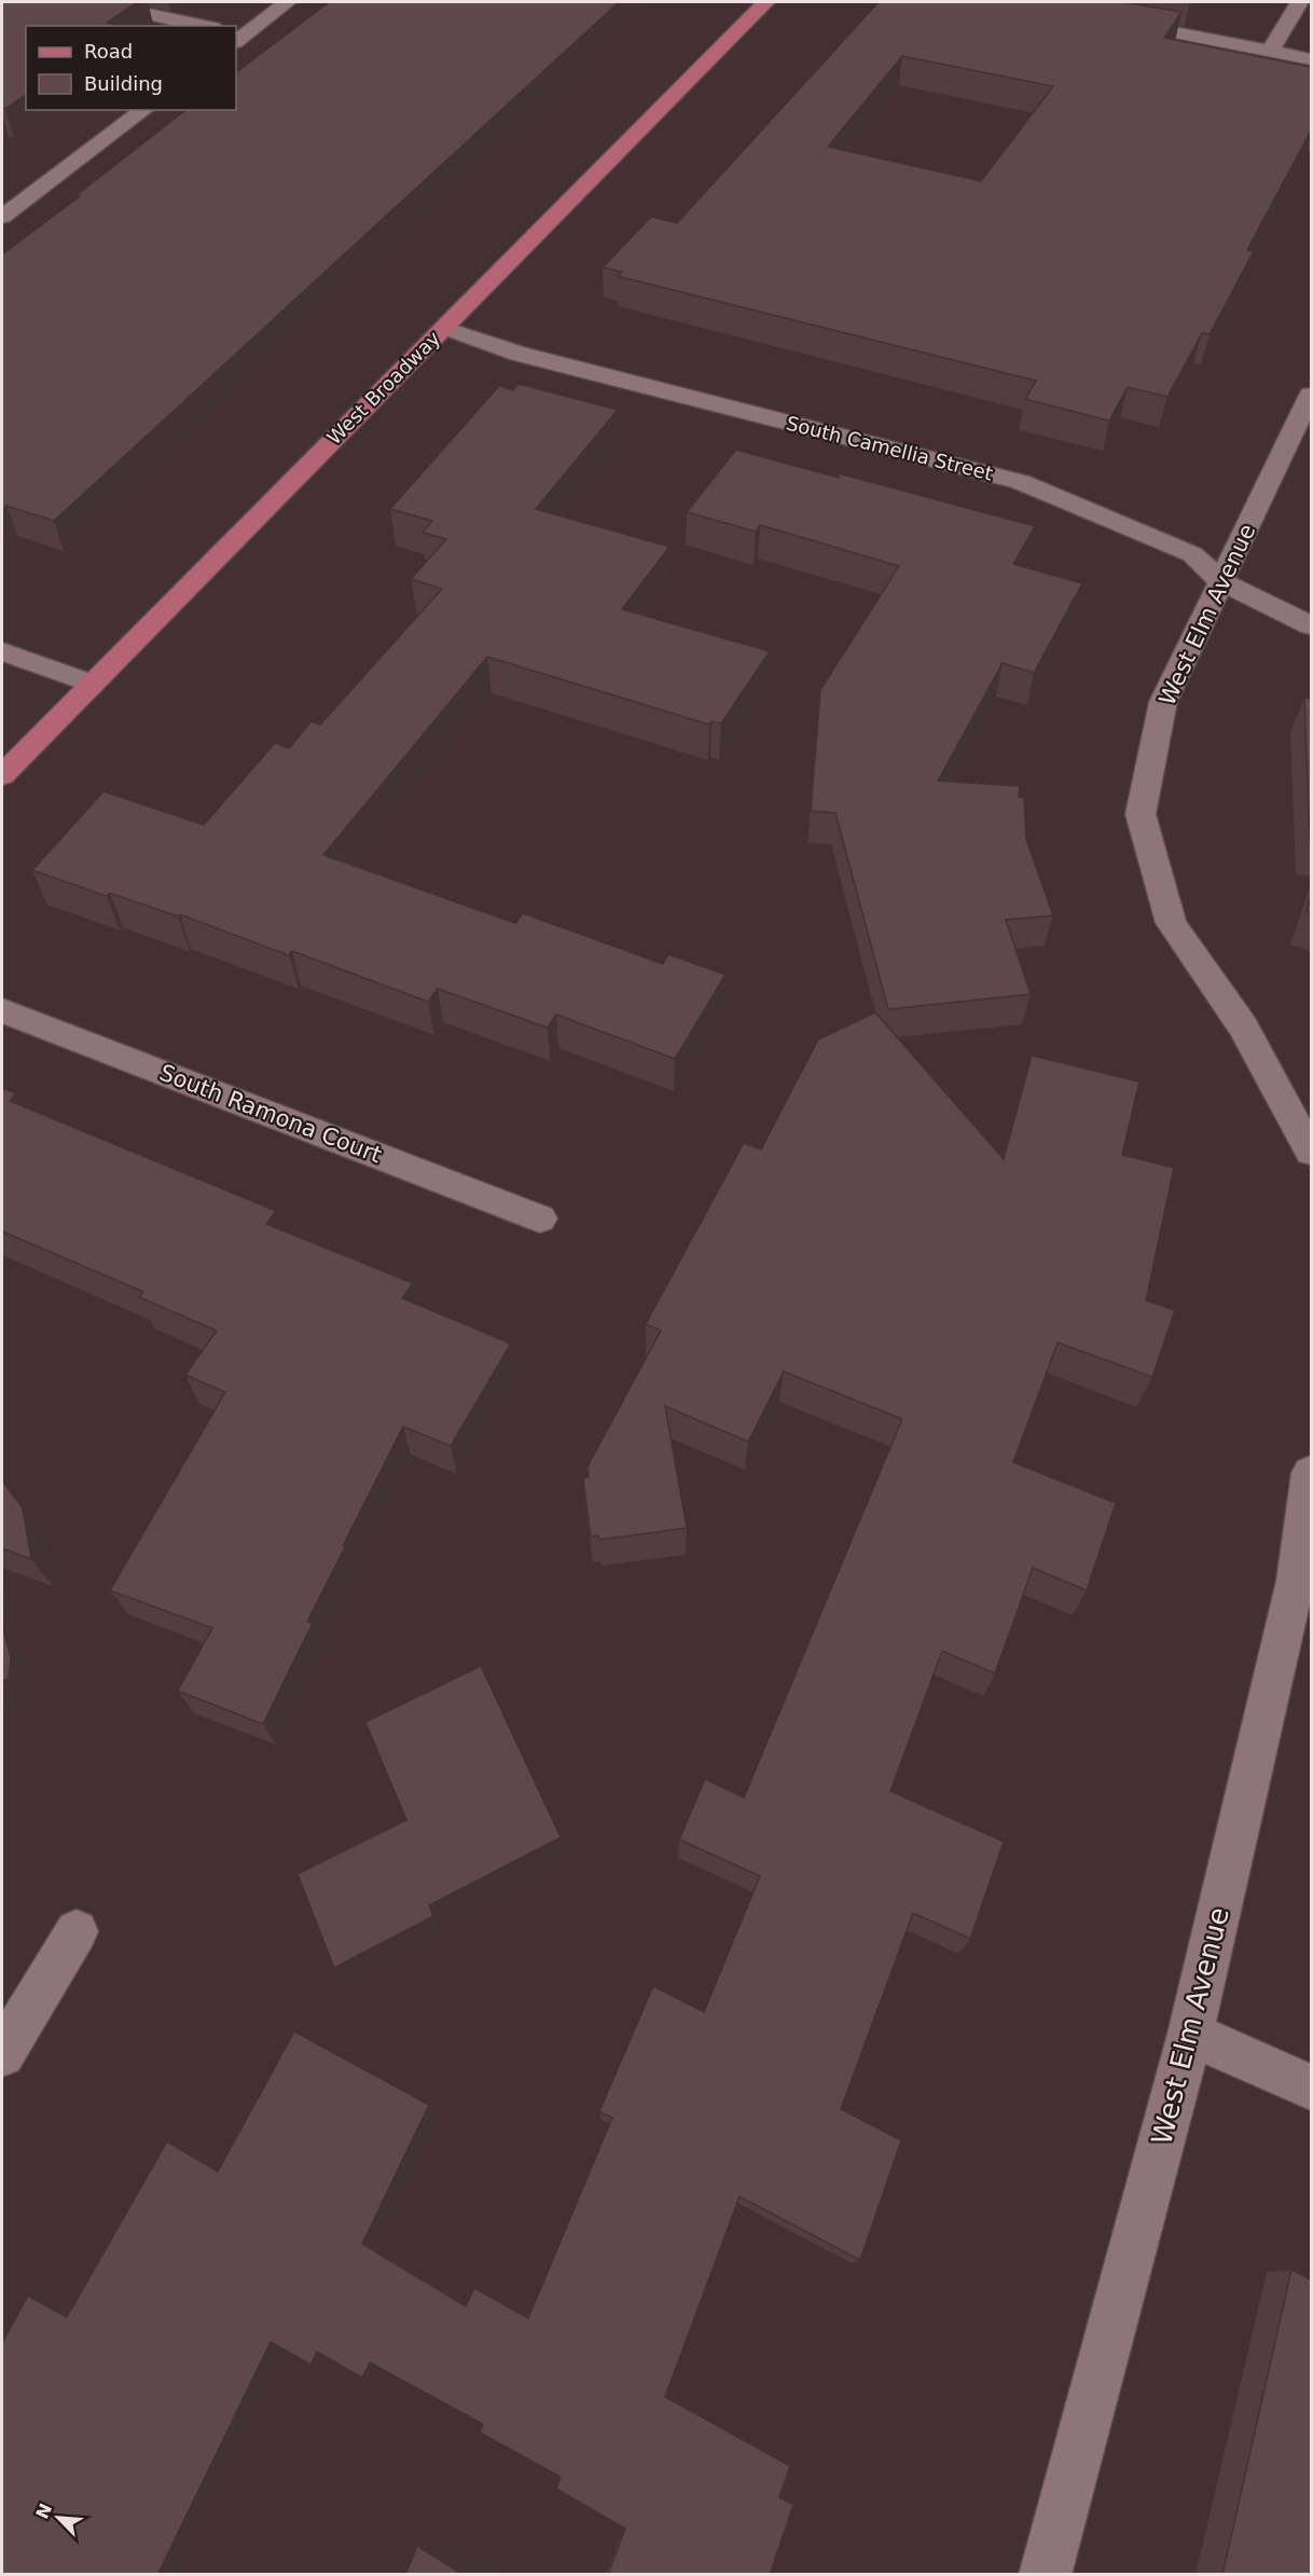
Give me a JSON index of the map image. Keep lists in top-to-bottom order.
{
  "streets": {
    "main road": ["West Broadway"],
    "street": ["South Camellia Street", "West Elm Avenue", "South Ramona Court"]
  },
  "crossings": [
    ["West Broadway", "South Camellia Street"],
    ["South Camellia Street", "West Elm Avenue"]
  ],
  "legend": ["Road", "Building"],
  "north": "top left"
}
